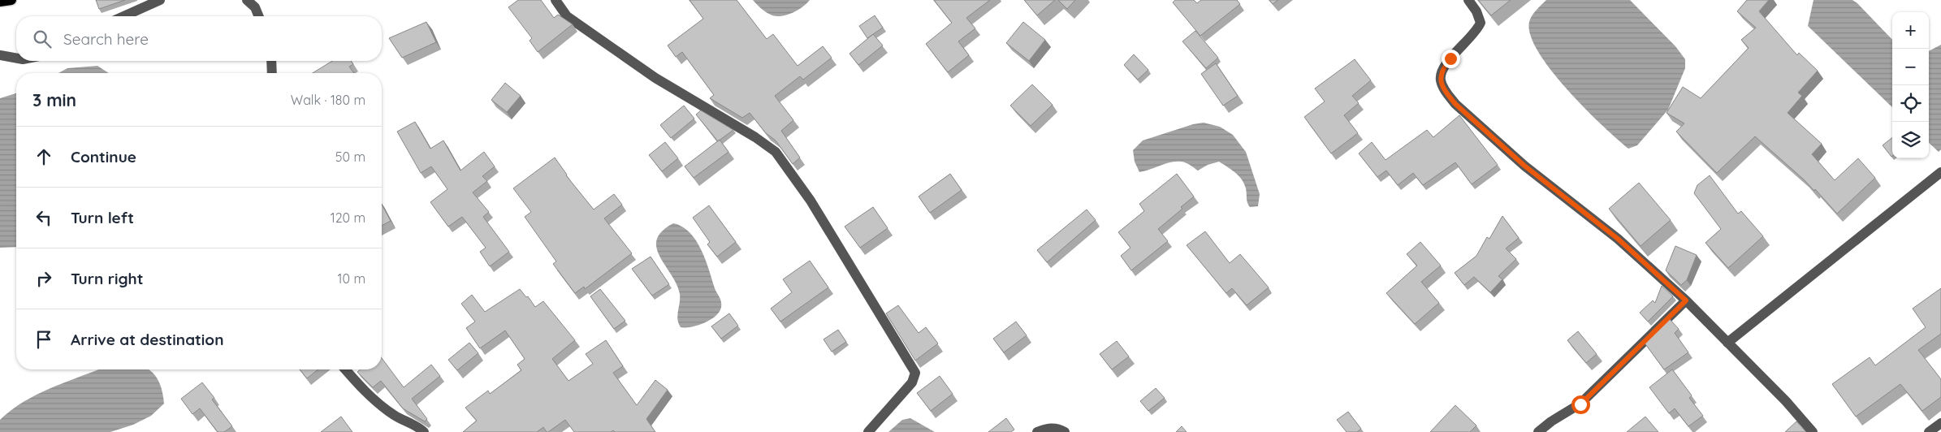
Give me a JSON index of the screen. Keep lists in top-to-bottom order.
{
  "page": {
    "map_buttons": ["+", "−"],
    "search": "Search here",
    "heading": ["3 min", "Walk · 180 m"],
    "list": [
      ["Continue", "50 m"],
      ["Turn left", "120 m"],
      ["Turn right", "10 m"],
      "Arrive at destination"
    ]
  }
}
